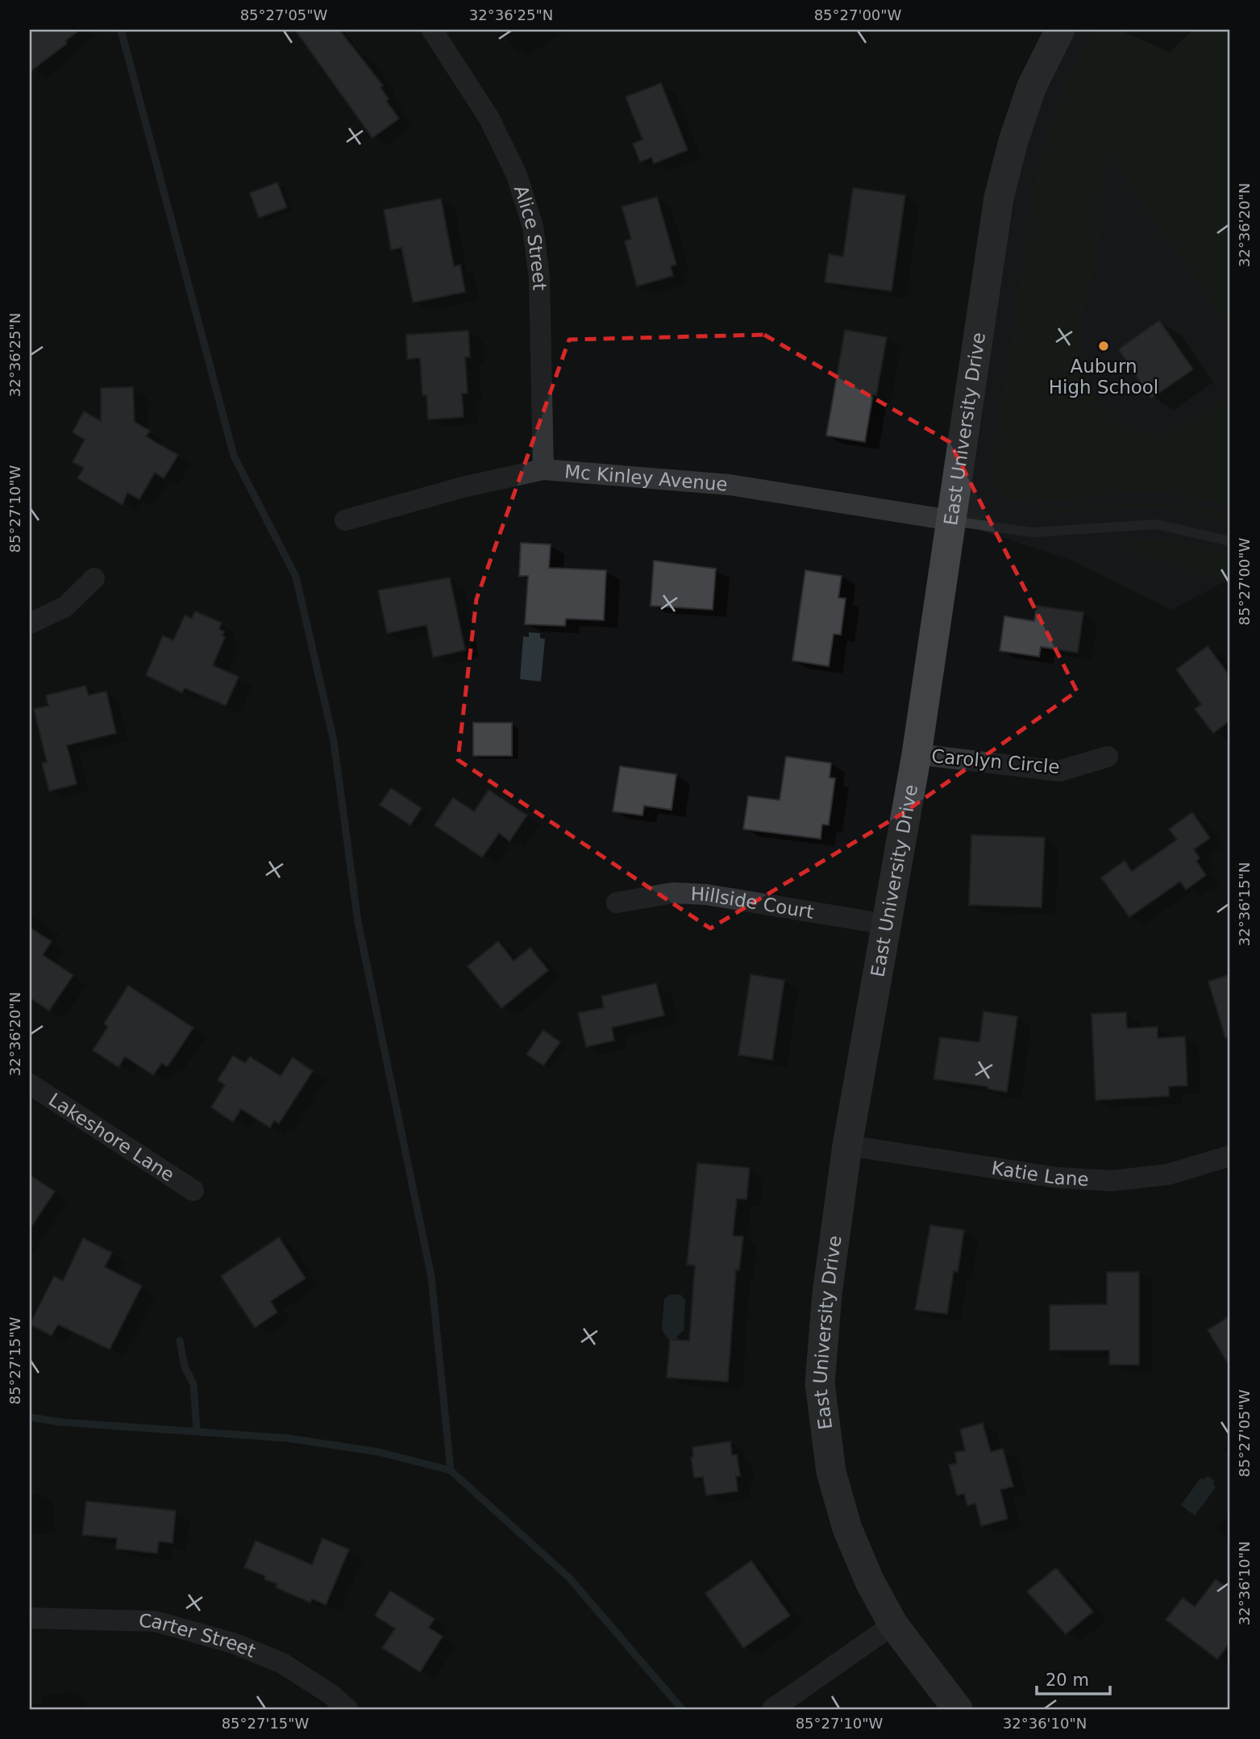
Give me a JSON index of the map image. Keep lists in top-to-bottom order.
{
  "streets": {
    "main road": ["East University Drive"],
    "street": [
      "Alice Street",
      "Mc Kinley Avenue",
      "Carolyn Circle",
      "Hillside Court",
      "Lakeshore Lane",
      "Katie Lane",
      "Carter Street"
    ]
  },
  "crossings": [
    ["Alice Street", "Mc Kinley Avenue"],
    ["East University Drive", "Mc Kinley Avenue"],
    ["East University Drive", "Carolyn Circle"],
    ["East University Drive", "Hillside Court"],
    ["East University Drive", "Katie Lane"]
  ],
  "places": ["Auburn High School"],
  "scale_bar": "20 m",
  "coordinates": [
    "85°27'05\"W",
    "32°36'25\"N",
    "85°27'00\"W",
    "32°36'20\"N",
    "85°27'10\"W",
    "32°36'15\"N",
    "85°27'15\"W",
    "32°36'10\"N"
  ]
}
